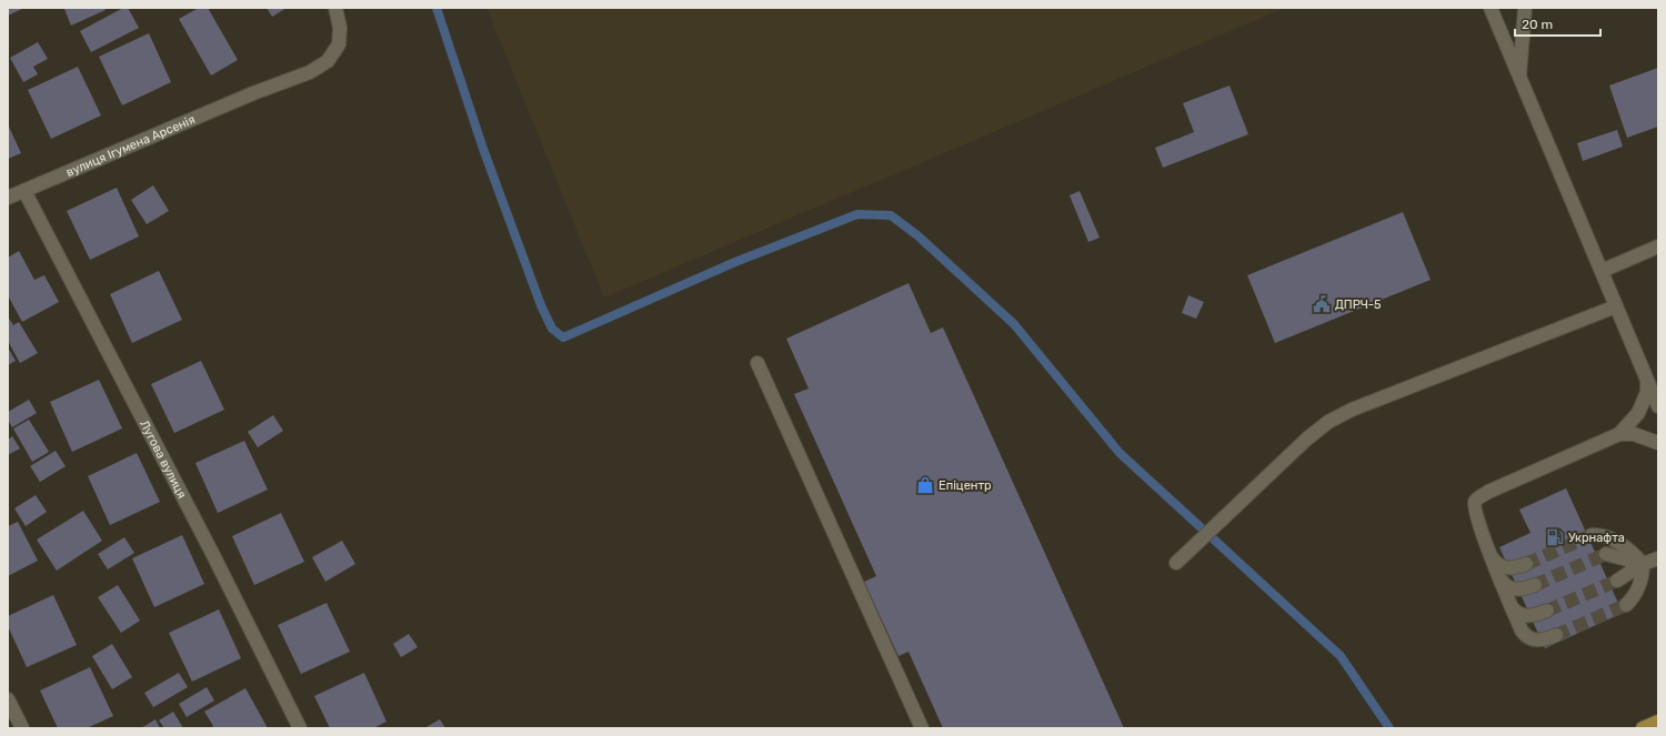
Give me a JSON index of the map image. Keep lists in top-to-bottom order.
{
  "streets": {
    "street": ["вулиця Ігумена Арсенія", "Лугова вулиця"]
  },
  "crossings": [
    ["вулиця Ігумена Арсенія", "Лугова вулиця"]
  ],
  "places": {
    "public building": ["ДПРЧ-5"],
    "shop": ["Епіцентр"],
    "fuel station": ["Укрнафта"]
  },
  "scale_bar": "20 m"
}
